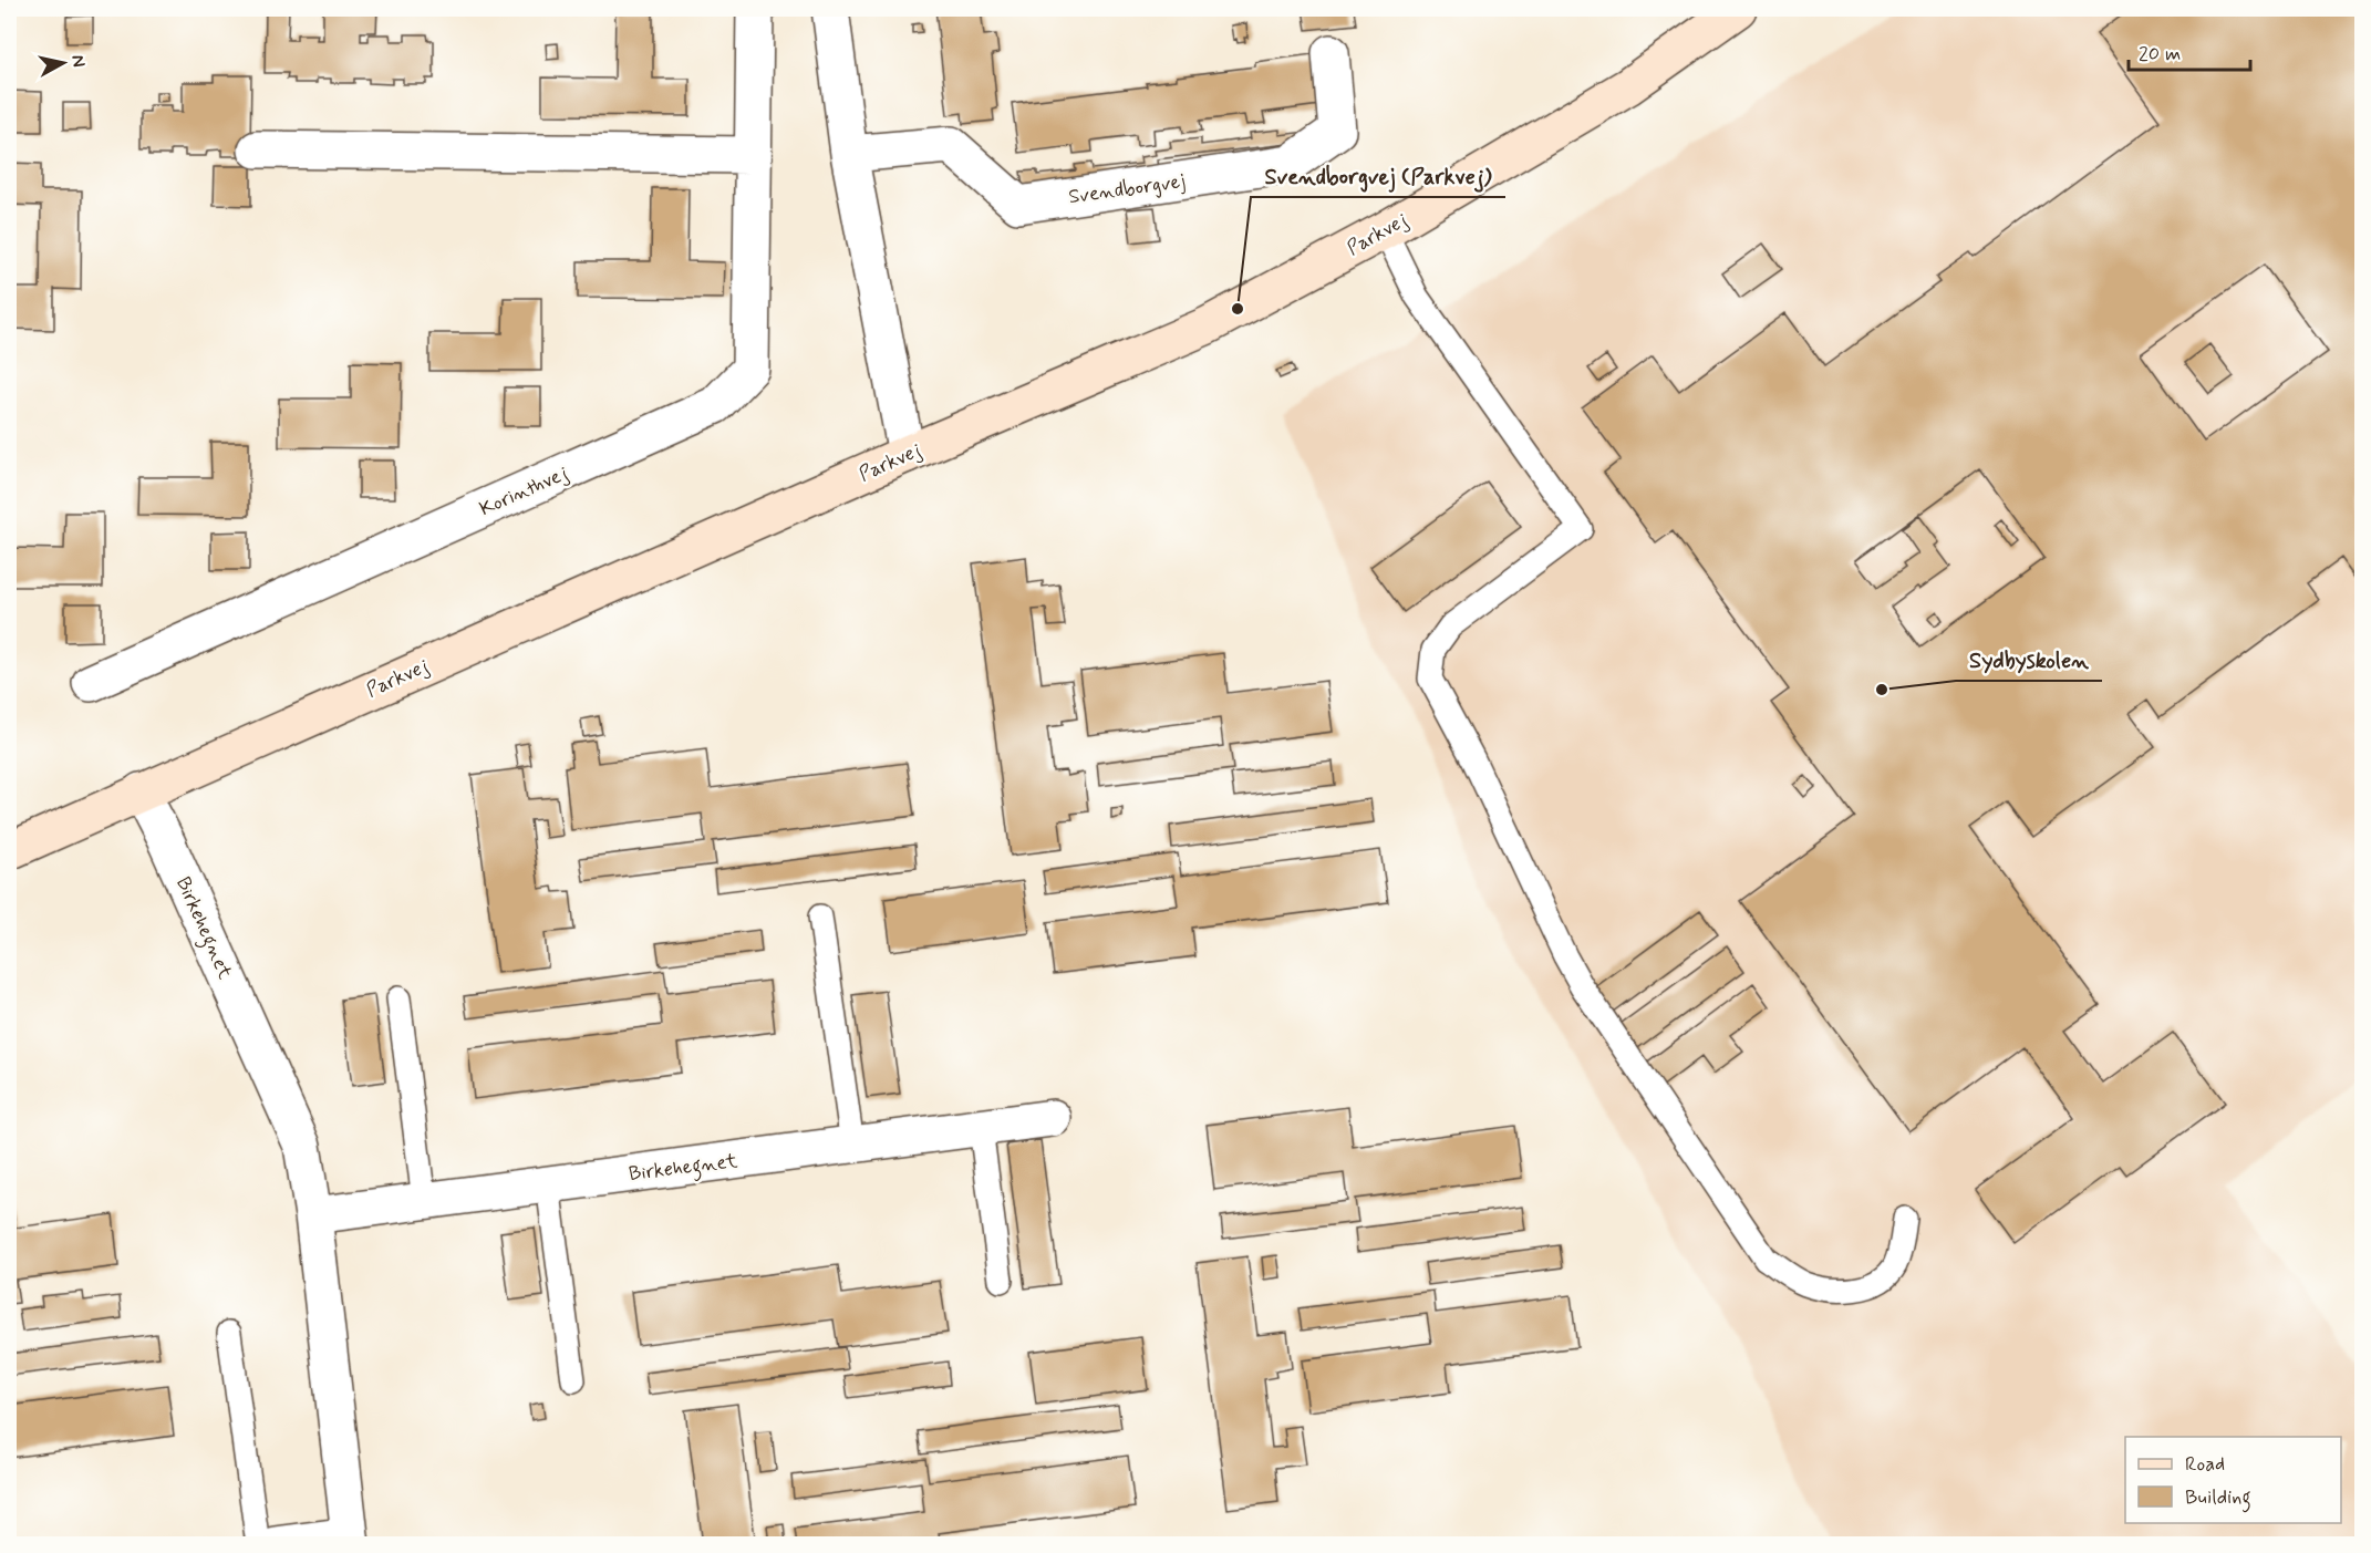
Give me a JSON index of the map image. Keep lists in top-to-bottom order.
{
  "streets": {
    "street": [
      "Svendborgvej",
      "Parkvej",
      "Korinthvej",
      "Birkehegnet"
    ]
  },
  "crossings": [
    ["Parkvej", "Birkehegnet"]
  ],
  "places": ["Svendborgvej (Parkvej)", "Sydbyskolen"],
  "legend": ["Road", "Building"],
  "scale_bar": "20 m",
  "north": "right"
}
